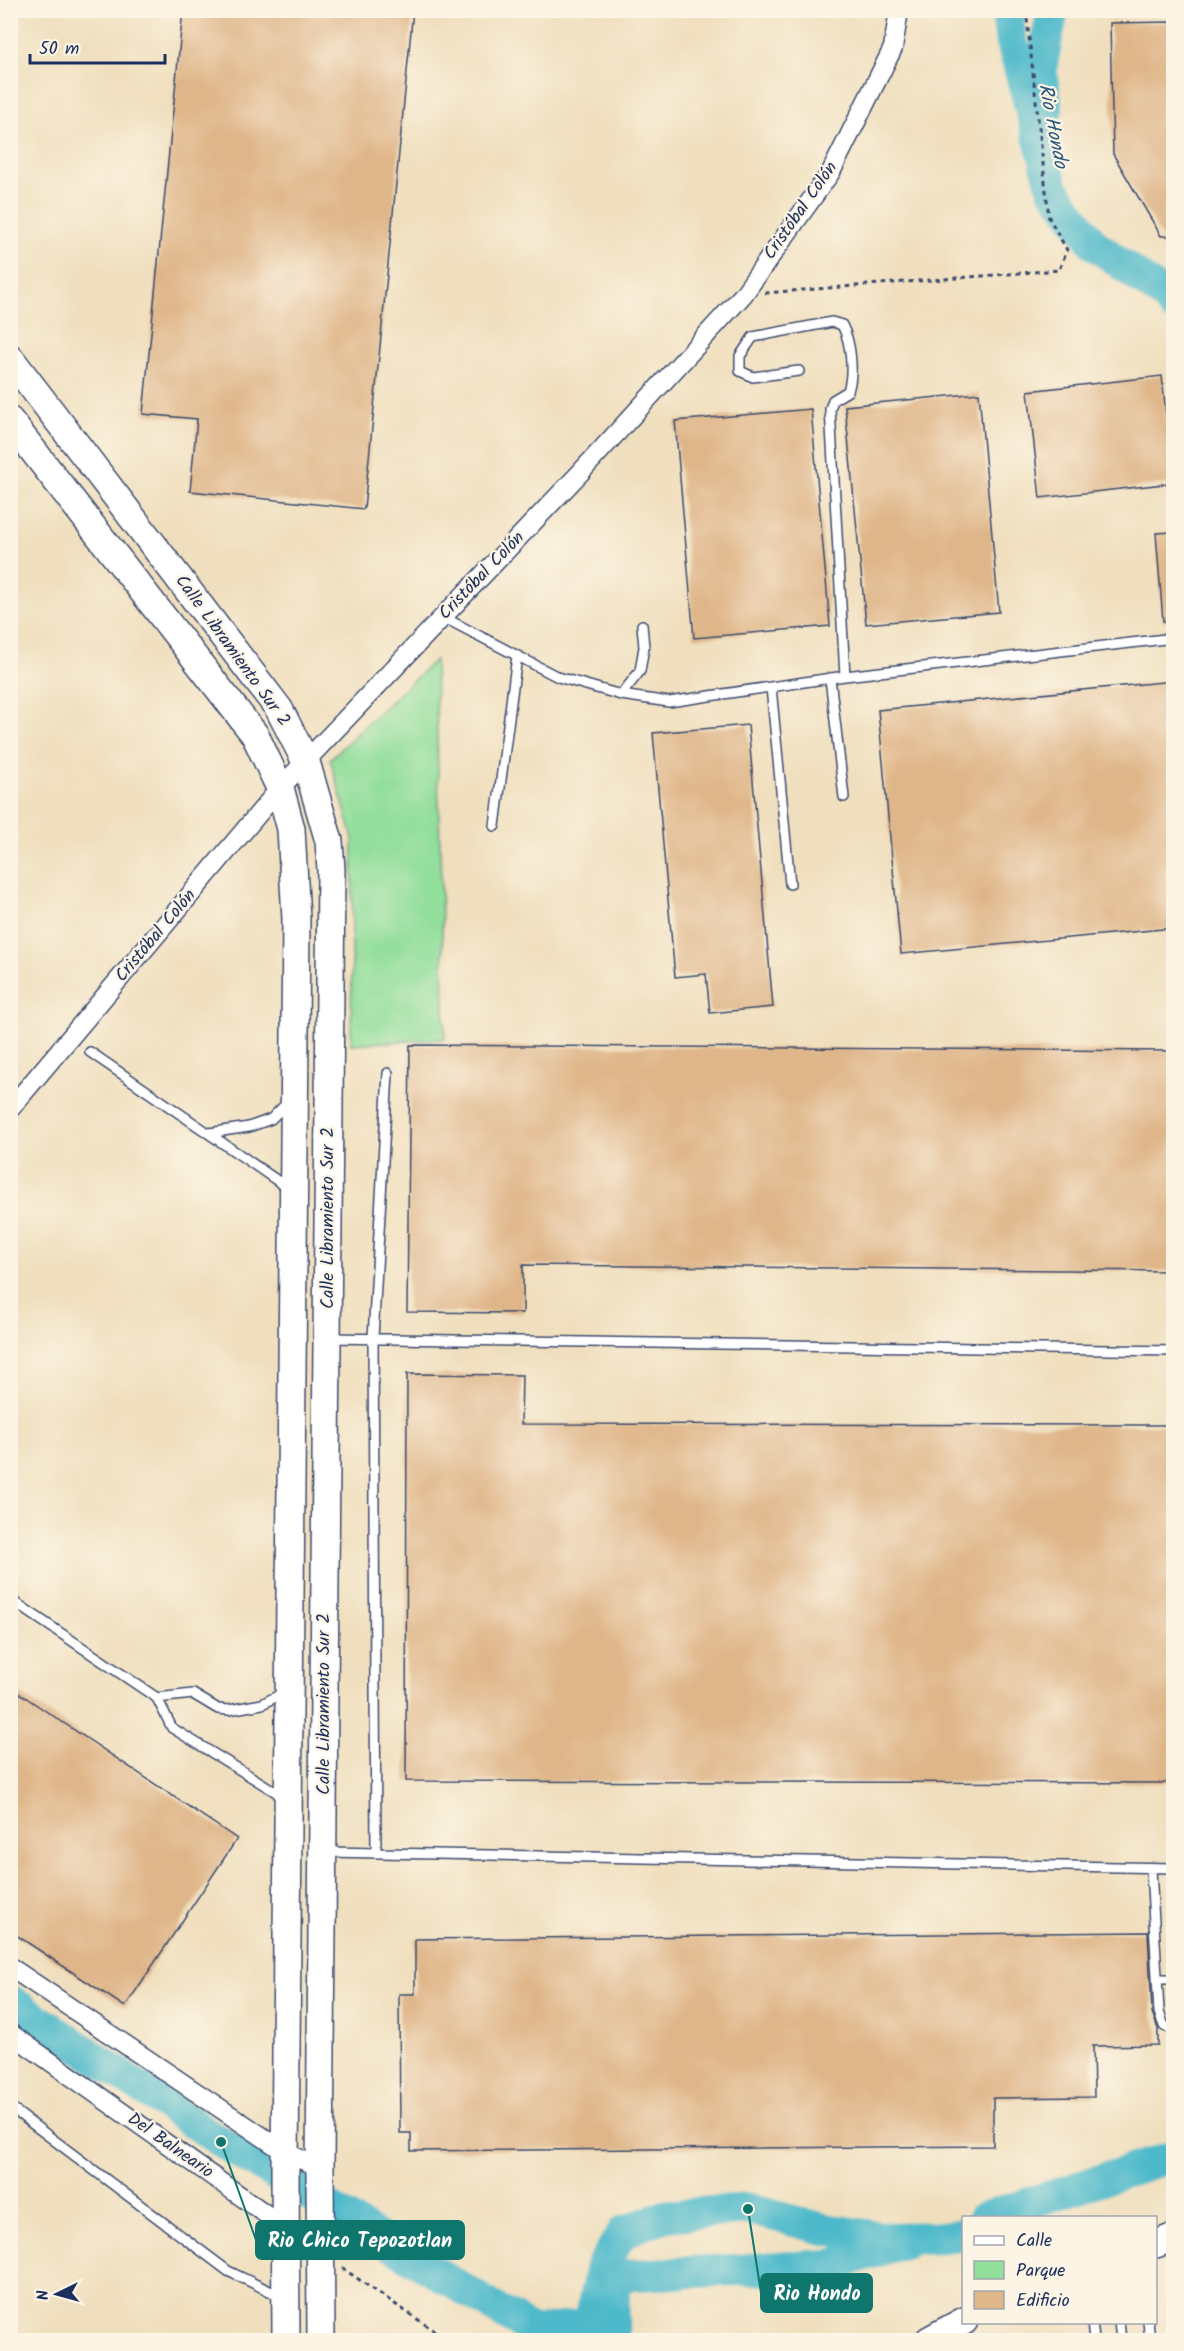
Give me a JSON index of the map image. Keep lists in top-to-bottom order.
{
  "streets": {
    "main road": ["Calle Libramiento Sur 2"],
    "street": ["Cristóbal Colón", "Del Balneario"]
  },
  "crossings": [
    ["Cristóbal Colón", "Calle Libramiento Sur 2"],
    ["Calle Libramiento Sur 2", "Del Balneario"]
  ],
  "water": ["Rio Hondo"],
  "places": ["Rio Chico Tepozotlan", "Rio Hondo"],
  "legend": ["Calle", "Parque", "Edificio"],
  "scale_bar": "50 m",
  "north": "left"
}
